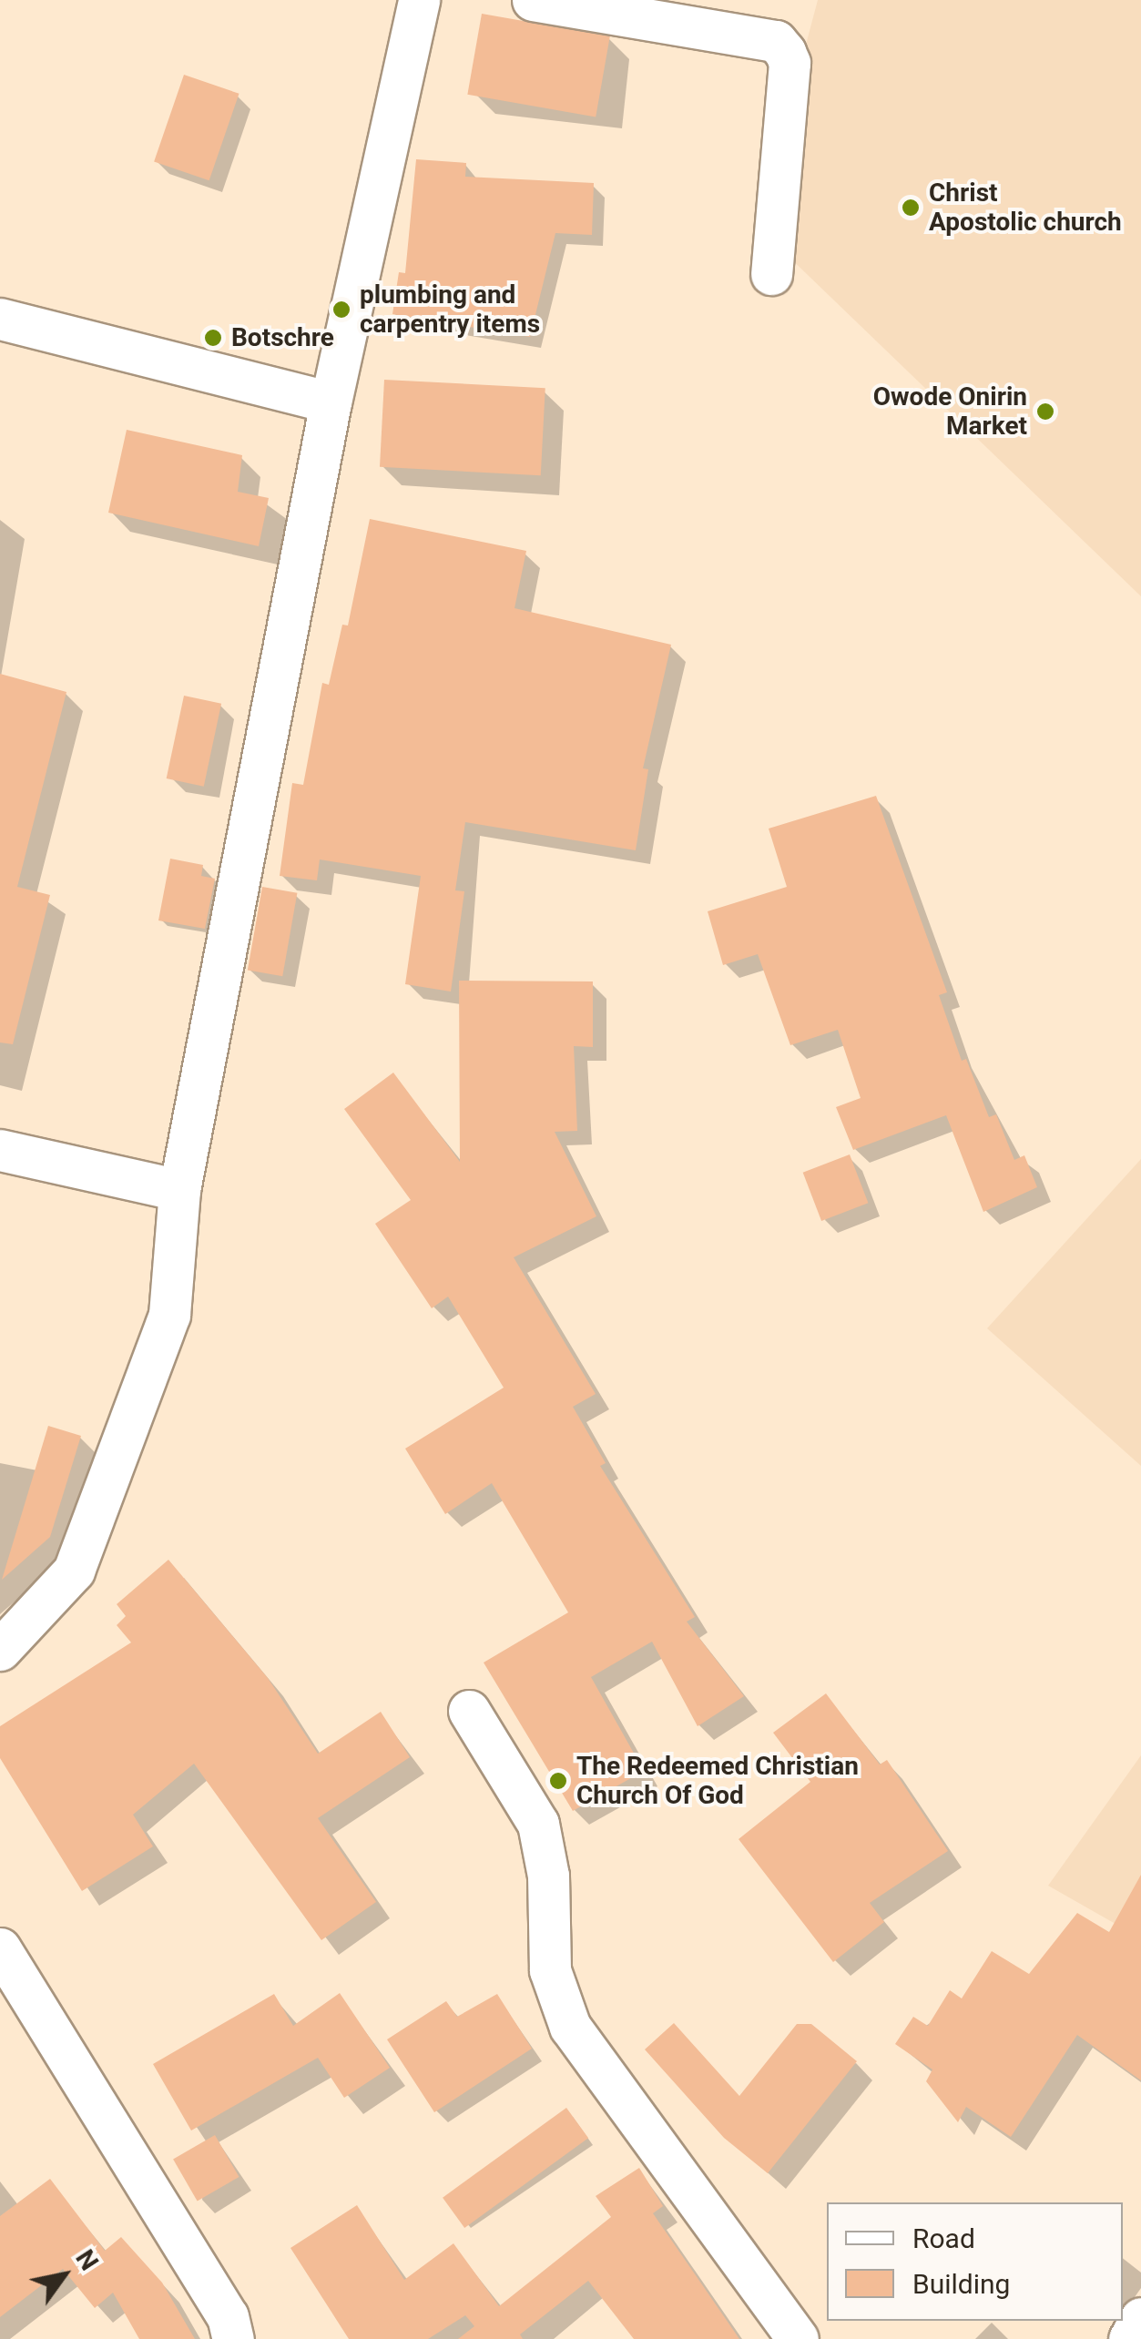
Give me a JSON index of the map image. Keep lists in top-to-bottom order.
{
  "places": [
    "Christ Apostolic church",
    "plumbing and carpentry items",
    "Botschre",
    "Owode Onirin Market",
    "The Redeemed Christian Church Of God"
  ],
  "legend": ["Road", "Building"],
  "north": "top right"
}
